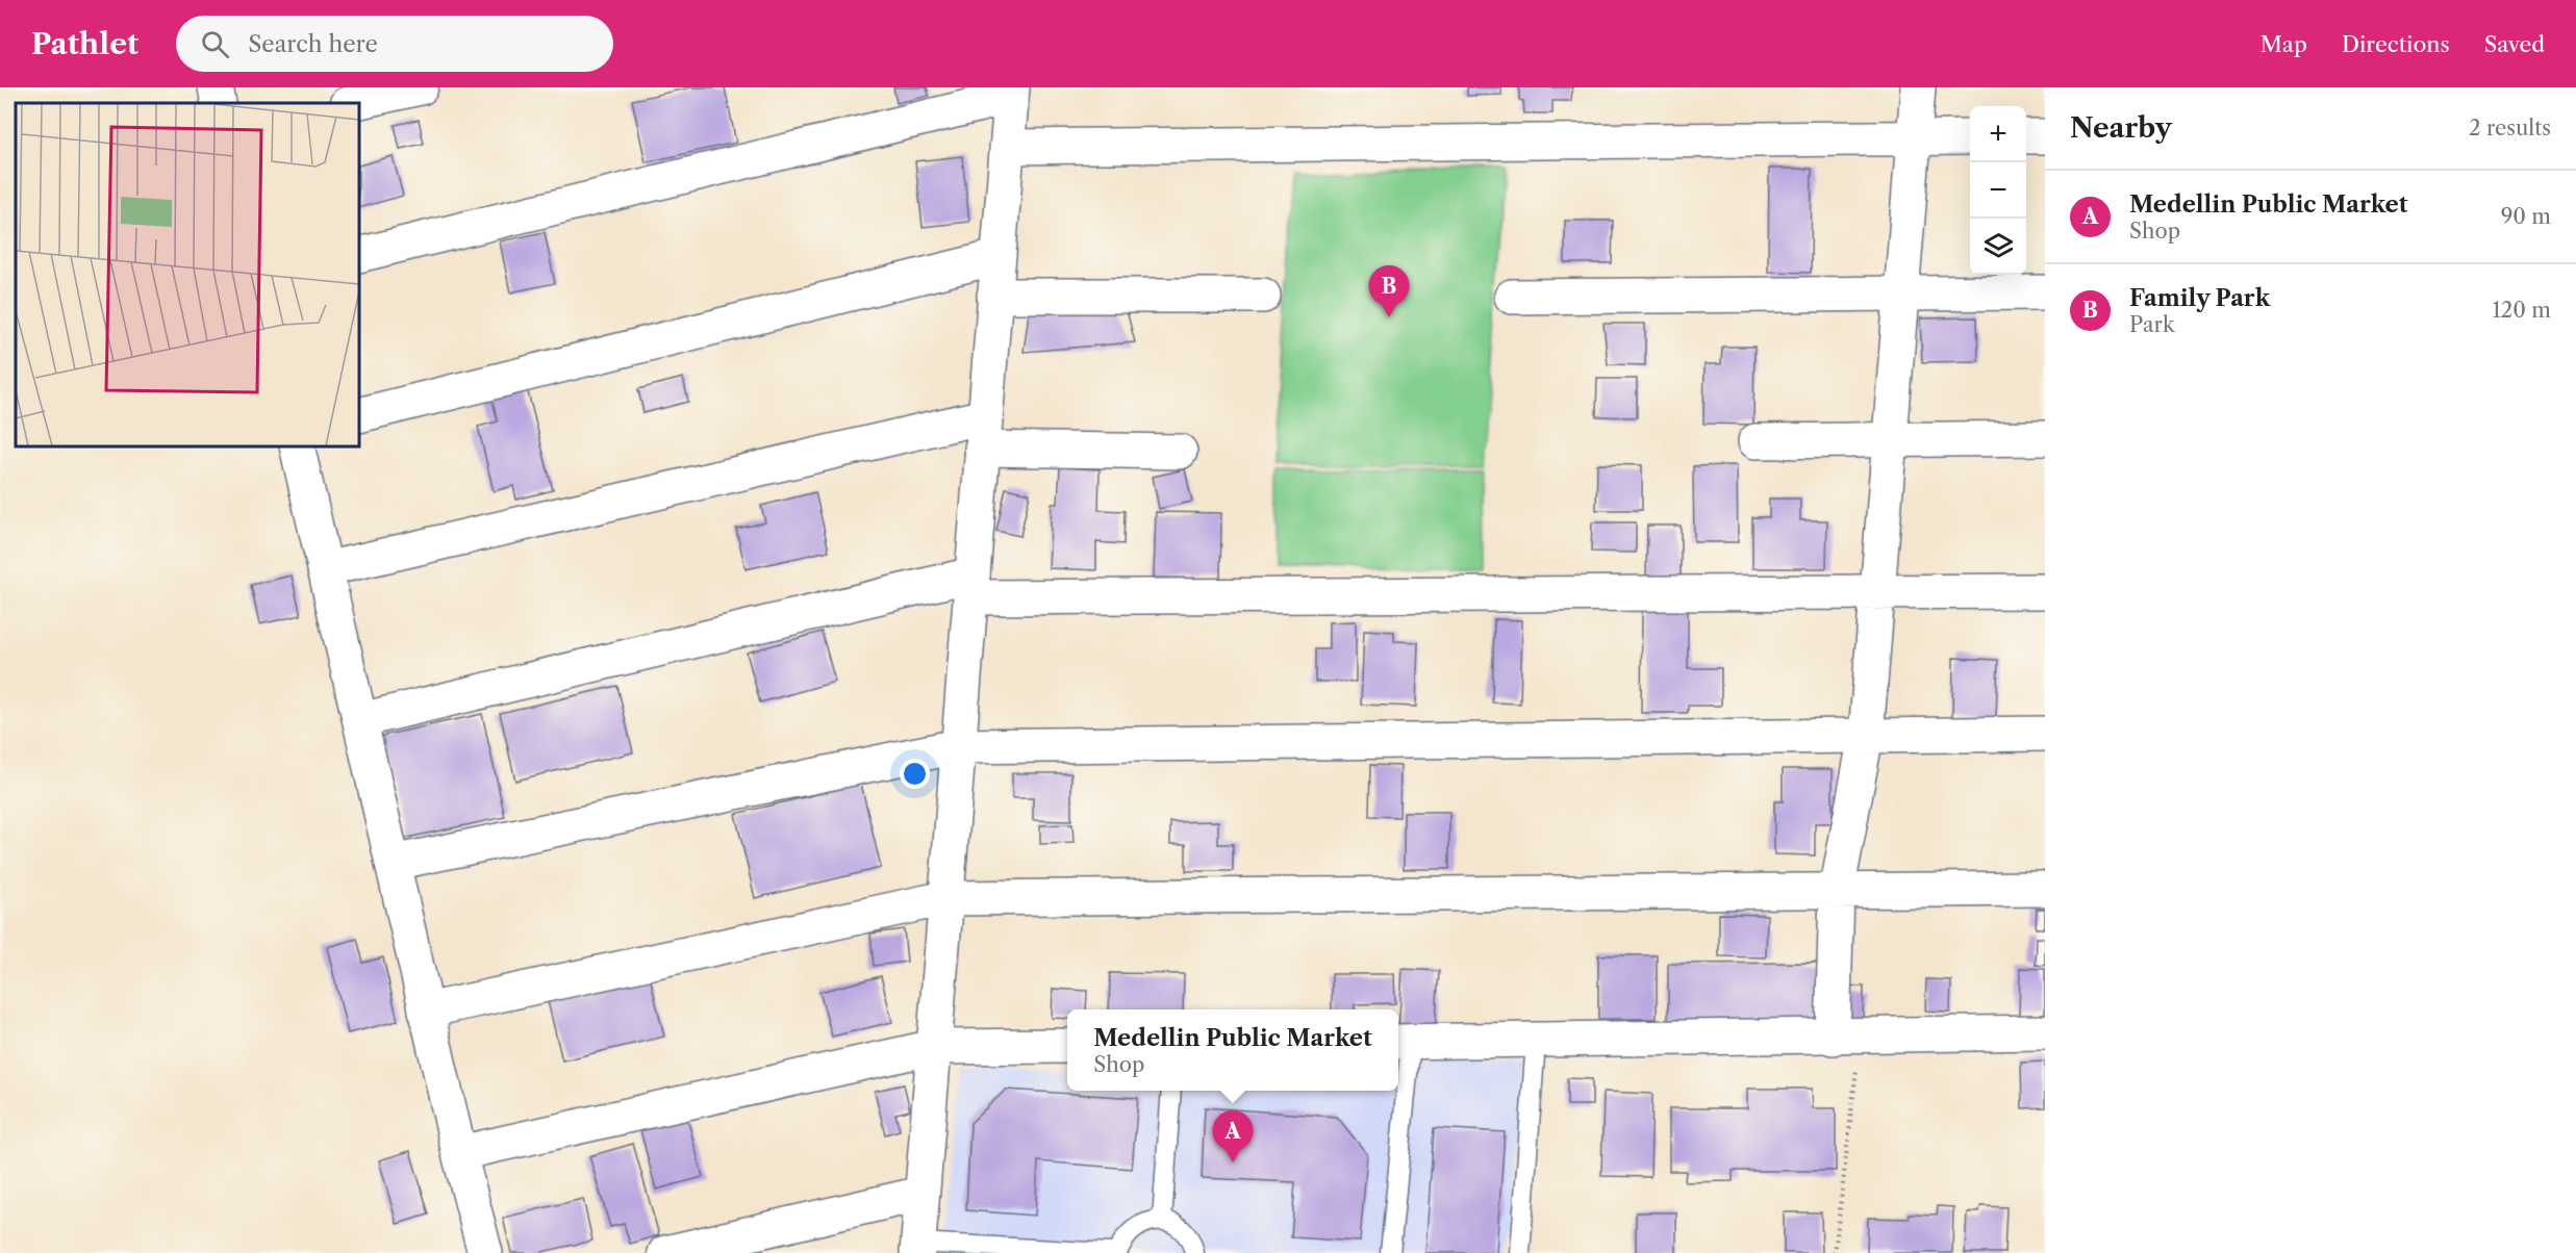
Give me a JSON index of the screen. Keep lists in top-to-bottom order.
{
  "page": {
    "header": "Pathlet",
    "search": "Search here",
    "nav": ["Map", "Directions", "Saved"],
    "heading": ["Nearby", "2 results"],
    "map_buttons": ["+", "−"],
    "list": [
      {
        "mark": "A",
        "name": "Medellin Public Market",
        "note": "Shop",
        "value": "90 m"
      },
      {
        "mark": "B",
        "name": "Family Park",
        "note": "Park",
        "value": "120 m"
      }
    ],
    "pins": ["B", "A"],
    "popup": ["Medellin Public Market", "Shop"]
  }
}
